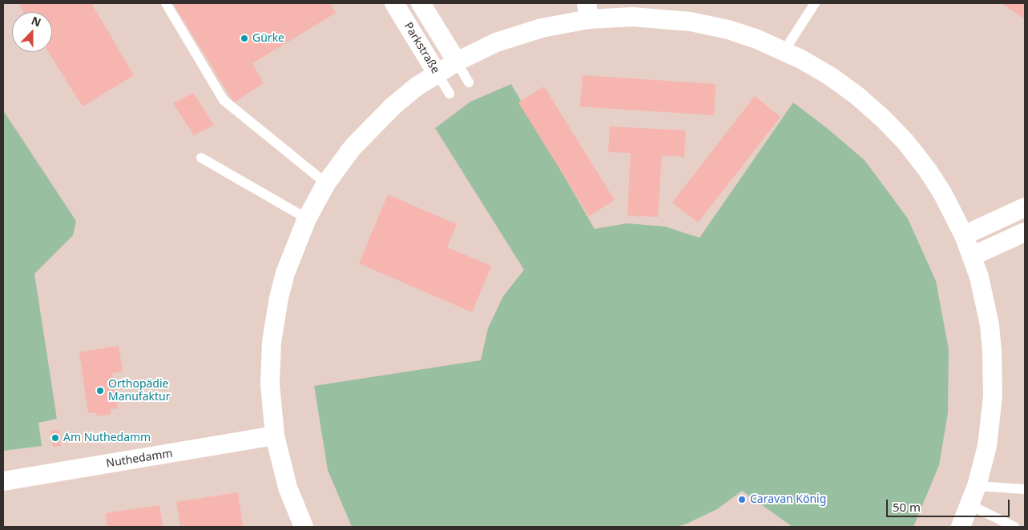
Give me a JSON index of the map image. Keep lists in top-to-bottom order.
{
  "streets": {
    "street": ["Parkstraße", "Nuthedamm"]
  },
  "places": [
    "Gürke",
    "Orthopädie Manufaktur",
    "Am Nuthedamm",
    "Caravan König"
  ],
  "scale_bar": "50 m",
  "north": "top"
}
